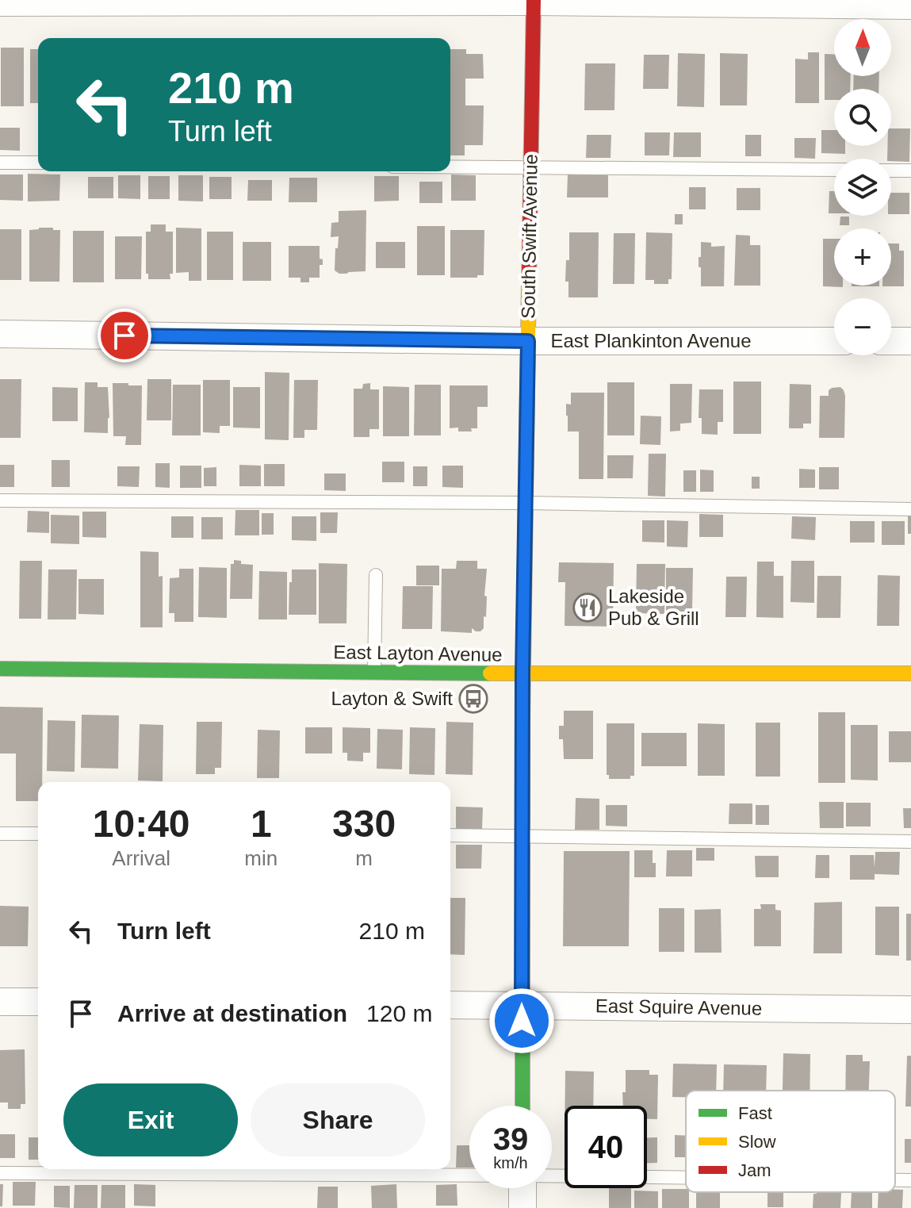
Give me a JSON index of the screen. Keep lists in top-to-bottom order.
{
  "streets": {
    "street": [
      "South Swift Avenue",
      "East Plankinton Avenue",
      "East Layton Avenue",
      "East Squire Avenue"
    ]
  },
  "crossings": [
    ["South Swift Avenue", "East Plankinton Avenue"],
    ["South Swift Avenue", "East Layton Avenue"],
    ["South Swift Avenue", "East Squire Avenue"]
  ],
  "places": {
    "restaurant": ["Lakeside Pub & Grill"],
    "bus stop": ["Layton & Swift"]
  },
  "legend": ["Fast", "Slow", "Jam"],
  "north": "top",
  "page": {
    "map_buttons": ["+", "−"],
    "turn": ["210 m", "Turn left"],
    "eta": [
      "10:40",
      "Arrival",
      "1",
      "min",
      "330",
      "m"
    ],
    "list": [
      {
        "name": "Turn left",
        "value": "210 m"
      },
      {
        "name": "Arrive at destination",
        "value": "120 m"
      }
    ],
    "buttons": ["Exit", "Share"],
    "speed": "39 km/h",
    "limit": "40"
  }
}
